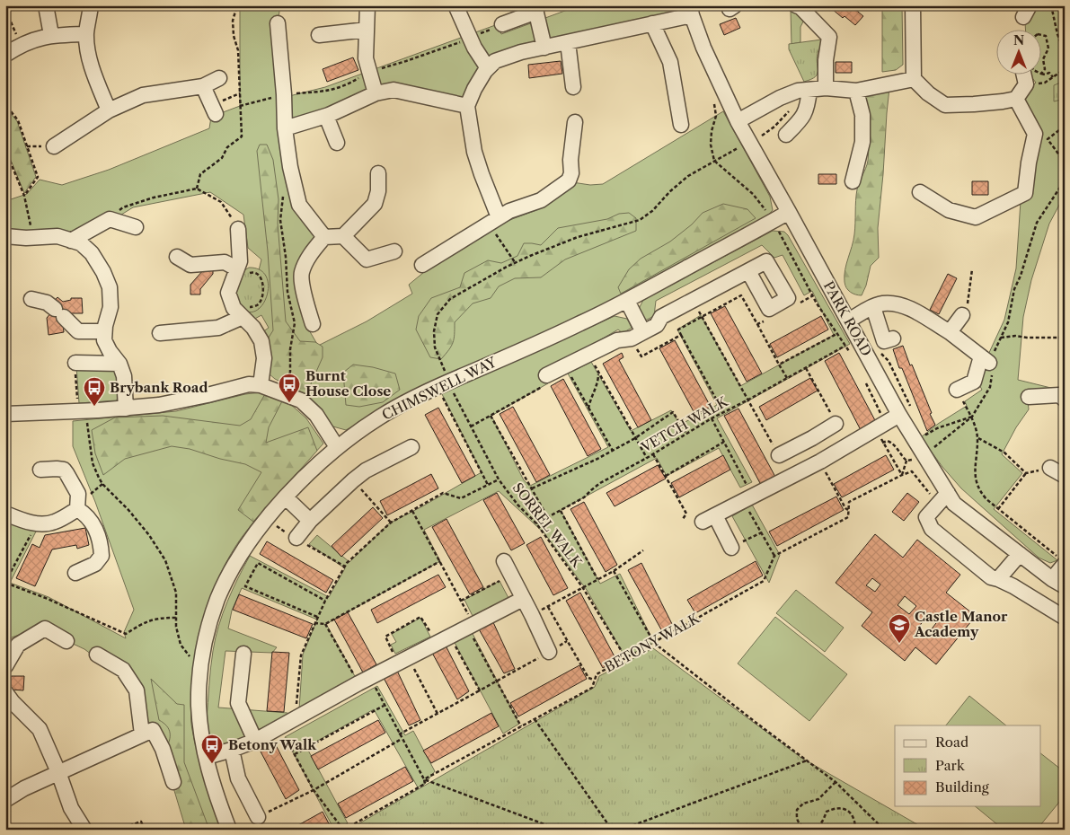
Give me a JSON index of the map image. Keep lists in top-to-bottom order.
{
  "streets": {
    "street": ["PARK ROAD", "CHIMSWELL WAY"],
    "path": ["VETCH WALK", "SORREL WALK", "BETONY WALK"]
  },
  "crossings": [
    ["PARK ROAD", "CHIMSWELL WAY"],
    ["VETCH WALK", "SORREL WALK"],
    ["SORREL WALK", "BETONY WALK"]
  ],
  "places": {
    "bus stop": ["Burnt House Close", "Brybank Road", "Betony Walk"],
    "school or university": ["Castle Manor Academy"]
  },
  "legend": ["Road", "Park", "Building"],
  "north": "top"
}
